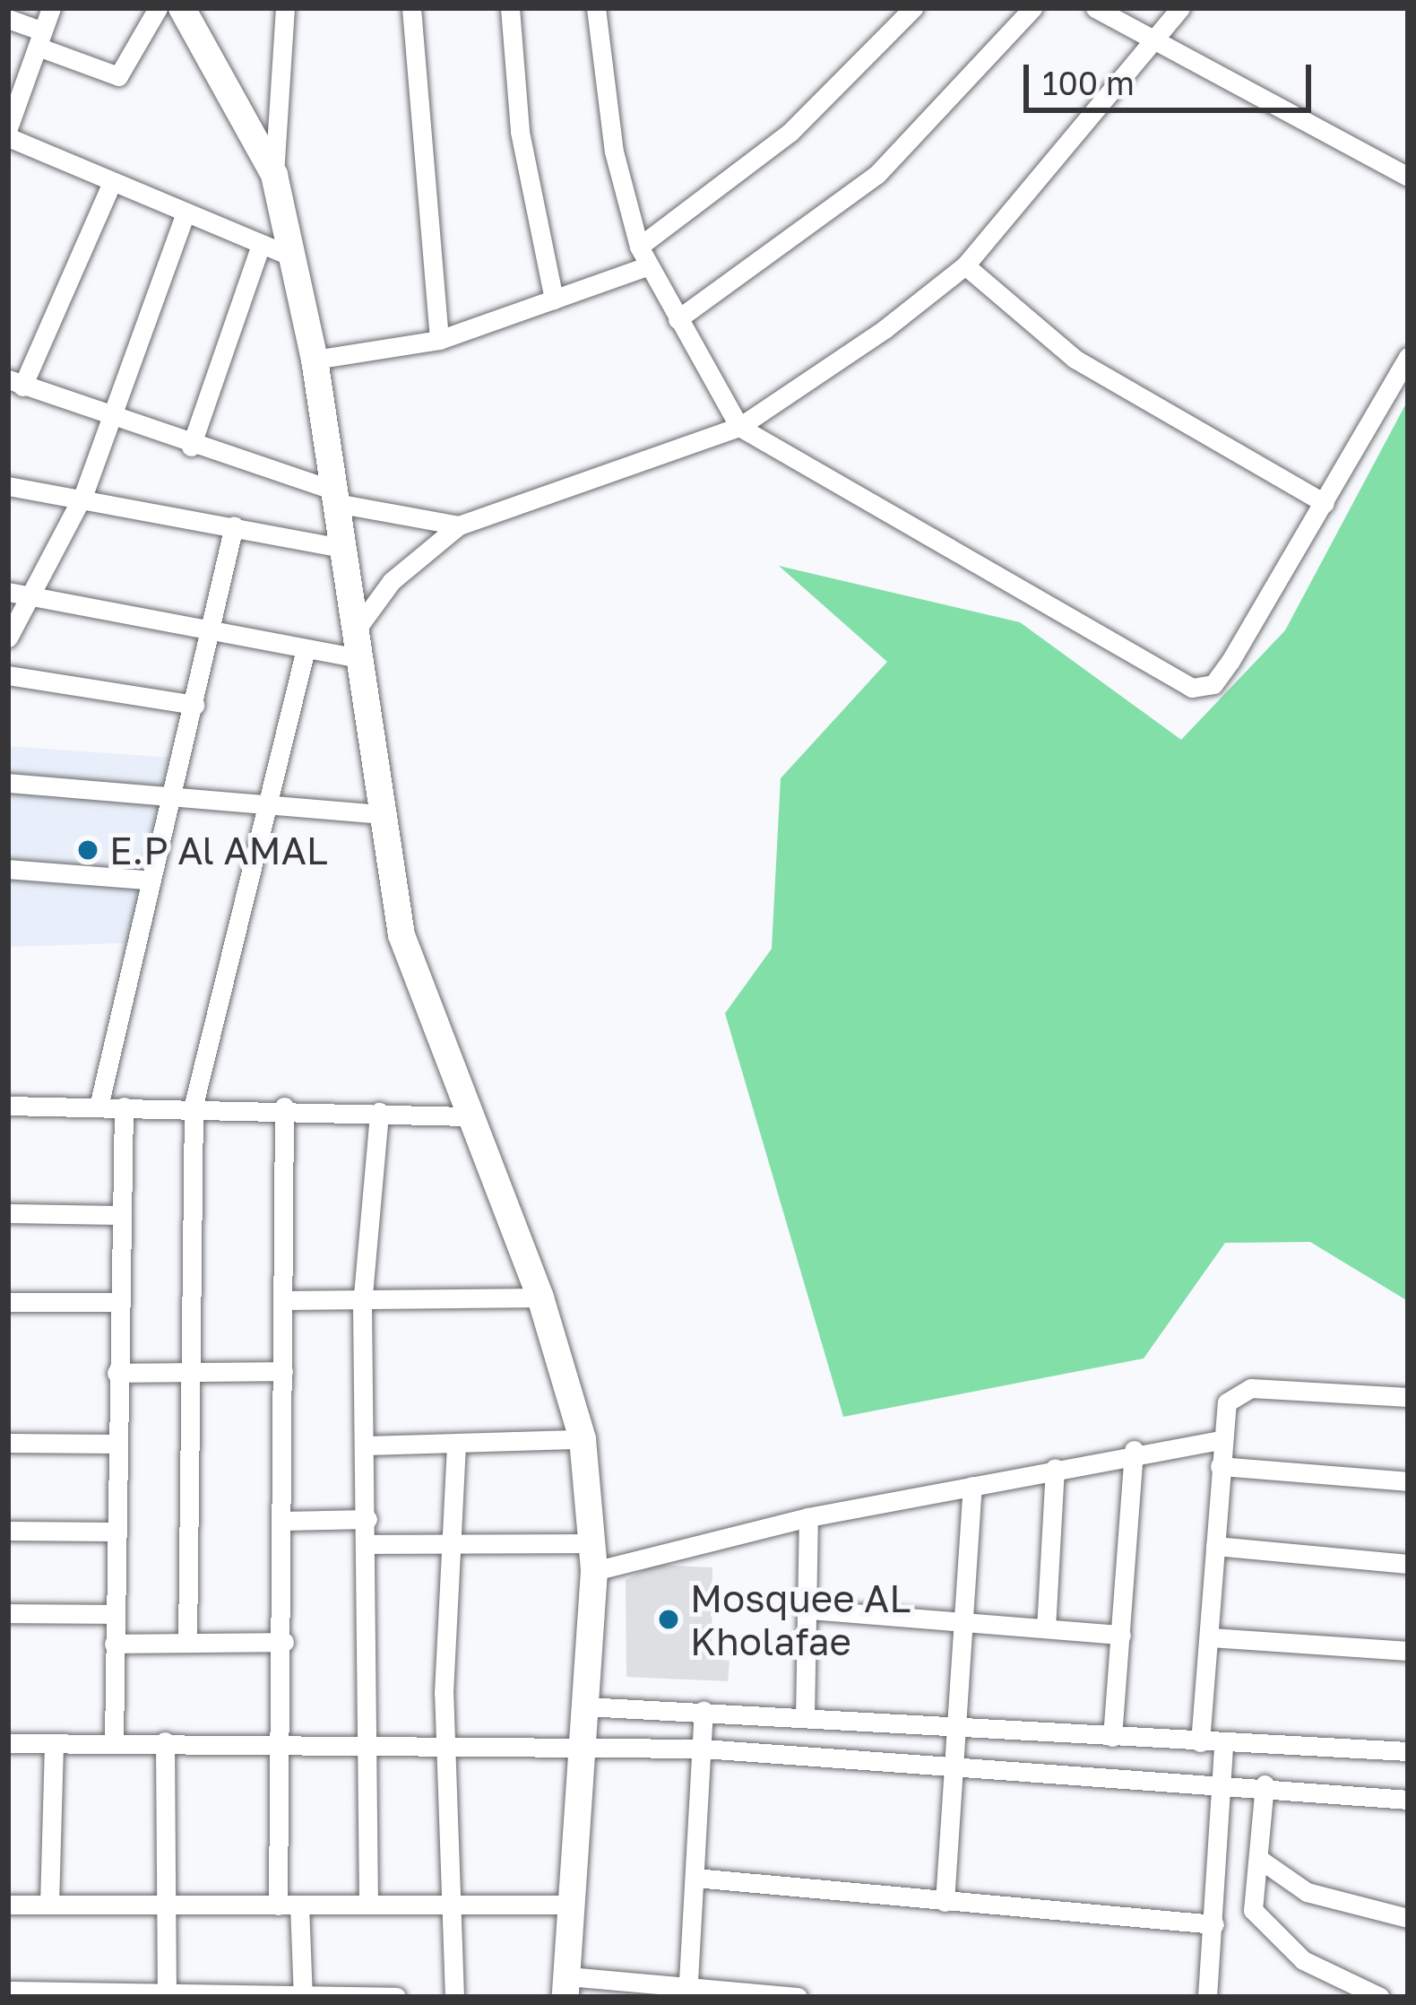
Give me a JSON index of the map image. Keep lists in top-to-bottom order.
{
  "places": ["E.P Al AMAL", "Mosquee AL Kholafae"],
  "scale_bar": "100 m"
}
